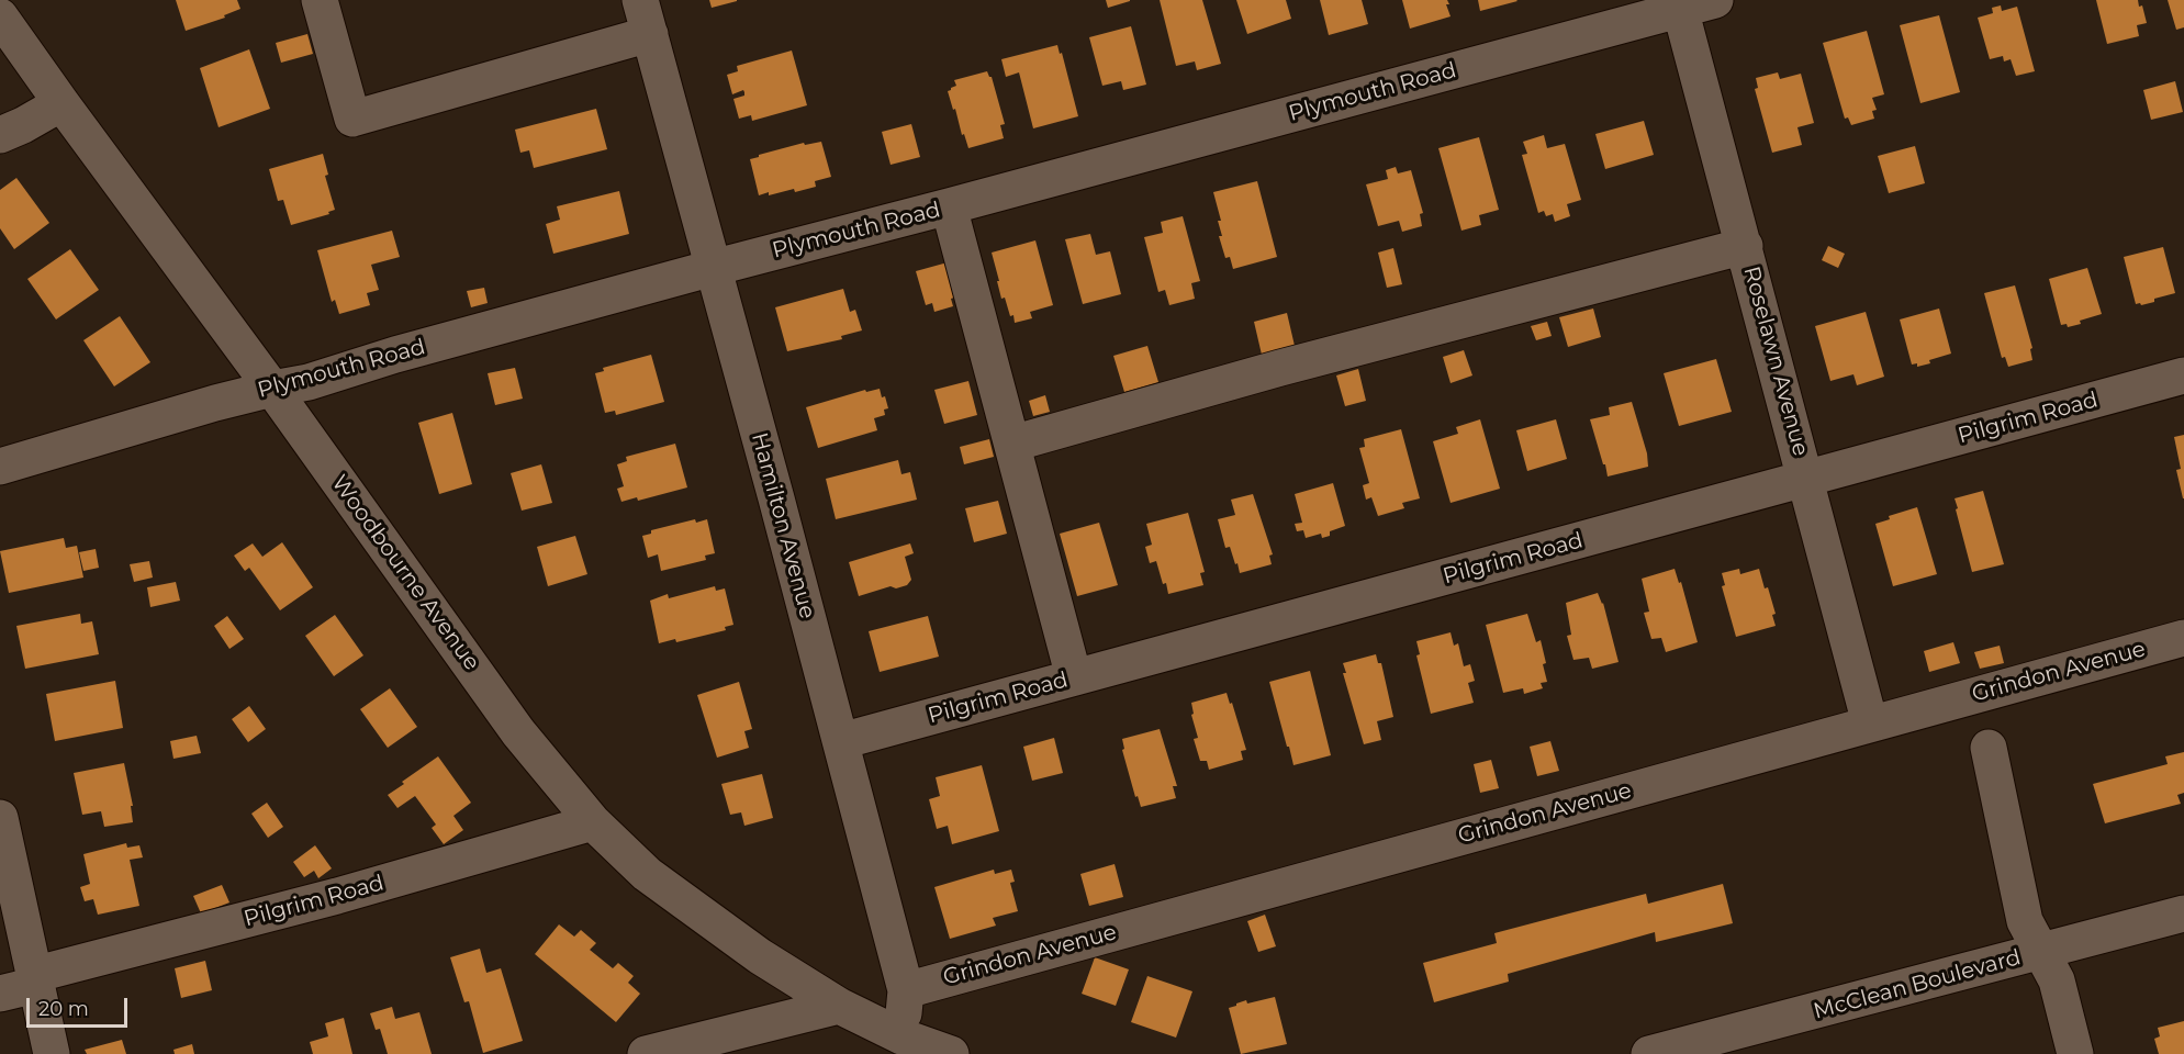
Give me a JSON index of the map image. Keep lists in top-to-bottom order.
{
  "streets": {
    "street": [
      "Plymouth Road",
      "Roselawn Avenue",
      "Pilgrim Road",
      "Hamilton Avenue",
      "Woodbourne Avenue",
      "Grindon Avenue",
      "McClean Boulevard"
    ]
  },
  "crossings": [
    ["Plymouth Road", "Roselawn Avenue"],
    ["Plymouth Road", "Hamilton Avenue"],
    ["Plymouth Road", "Woodbourne Avenue"],
    ["Roselawn Avenue", "Pilgrim Road"],
    ["Roselawn Avenue", "Grindon Avenue"],
    ["Pilgrim Road", "Hamilton Avenue"],
    ["Pilgrim Road", "Woodbourne Avenue"],
    ["Hamilton Avenue", "Woodbourne Avenue"],
    ["Hamilton Avenue", "Grindon Avenue"]
  ],
  "scale_bar": "20 m"
}
